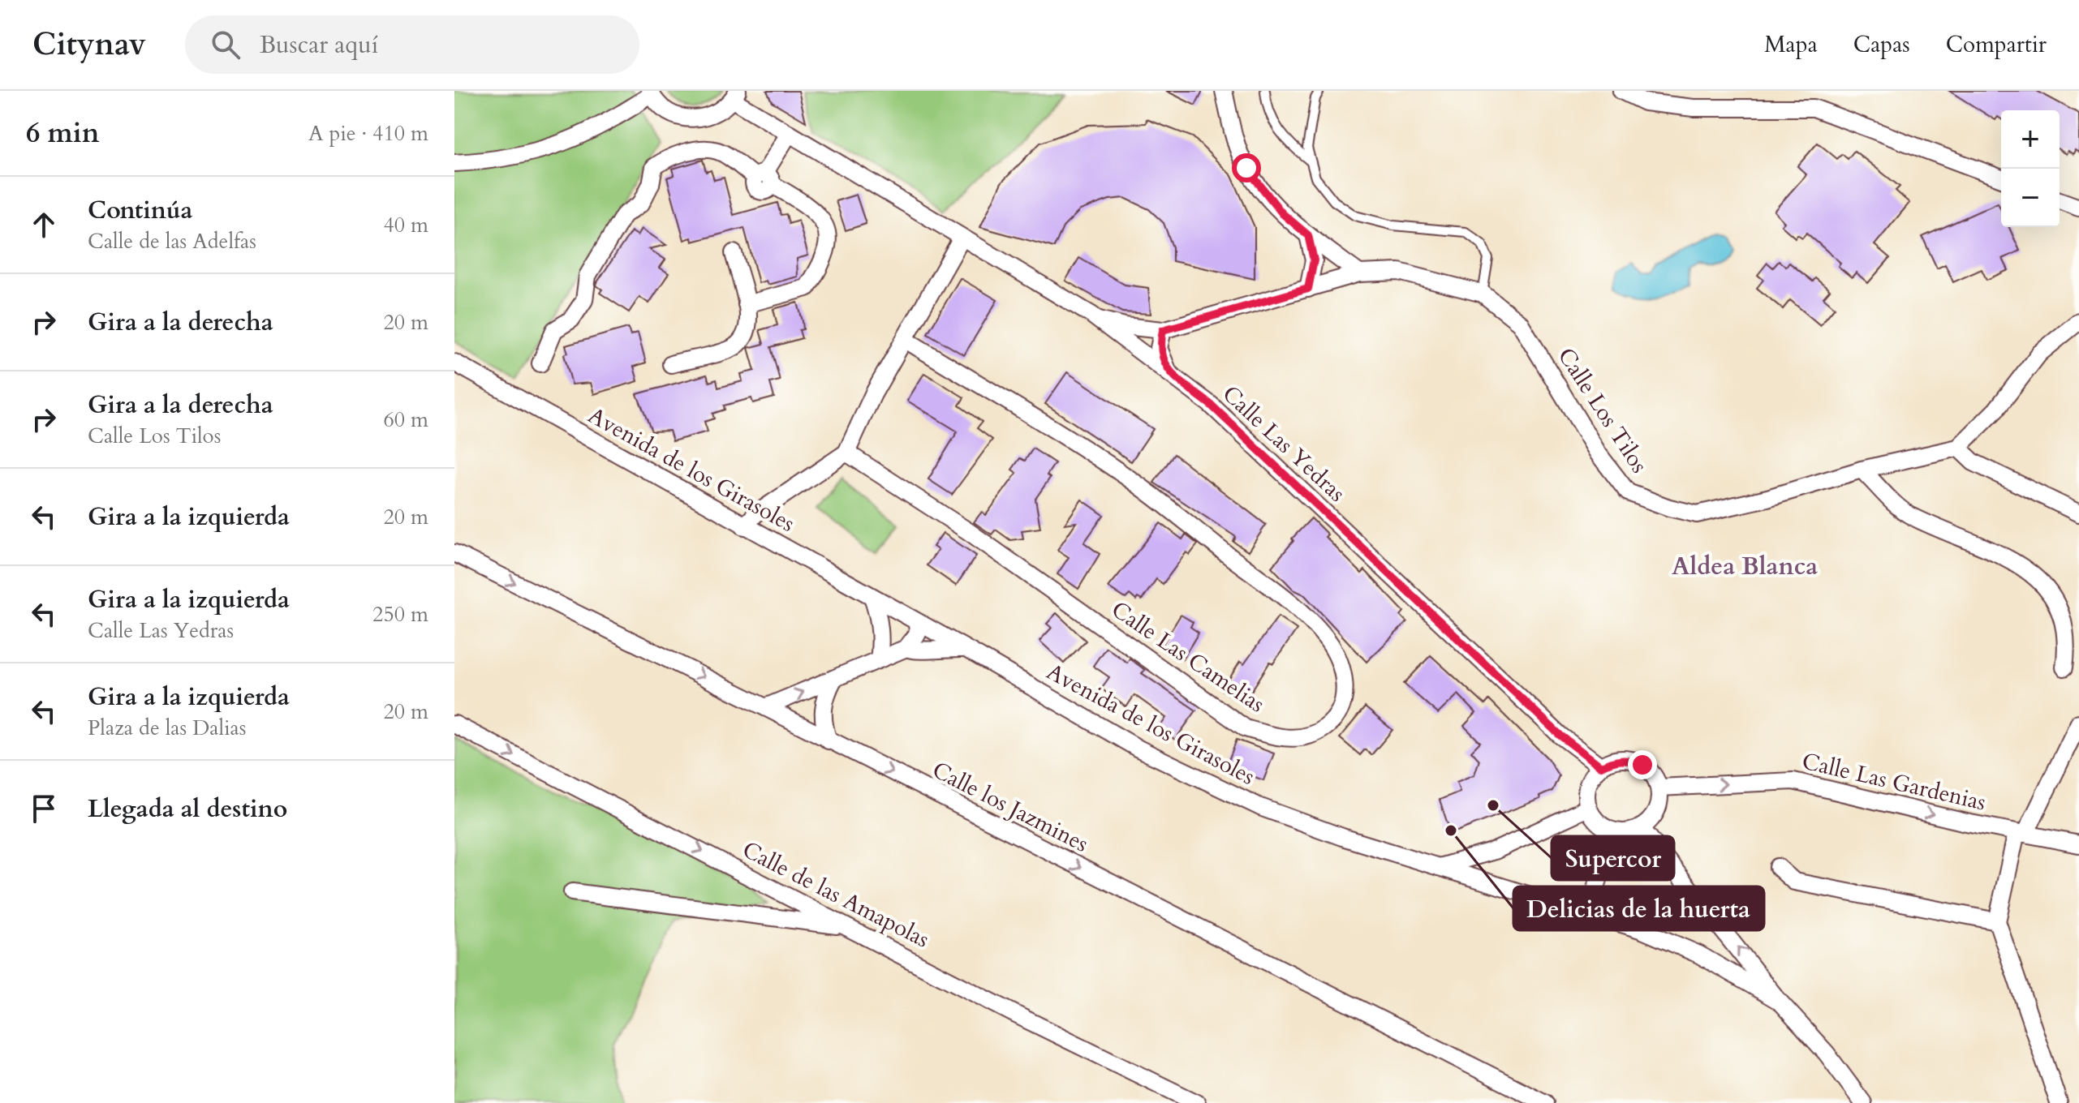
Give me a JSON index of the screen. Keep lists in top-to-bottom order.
{
  "streets": {
    "street": [
      "Calle Los Tilos",
      "Calle Las Yedras",
      "Avenida de los Girasoles",
      "Calle Las Camelias",
      "Calle Las Gardenias",
      "Calle los Jazmines",
      "Calle de las Amapolas"
    ]
  },
  "crossings": [
    ["Calle Los Tilos", "Calle Las Yedras"],
    ["Calle Las Yedras", "Calle Las Gardenias"]
  ],
  "one_way": ["Calle los Jazmines"],
  "districts": ["Aldea Blanca"],
  "places": ["Supercor", "Delicias de la huerta"],
  "page": {
    "header": "Citynav",
    "search": "Buscar aquí",
    "nav": ["Mapa", "Capas", "Compartir"],
    "heading": ["6 min", "A pie · 410 m"],
    "map_buttons": ["+", "−"],
    "list": [
      ["Continúa", "Calle de las Adelfas", "40 m"],
      ["Gira a la derecha", "20 m"],
      ["Gira a la derecha", "Calle Los Tilos", "60 m"],
      ["Gira a la izquierda", "20 m"],
      ["Gira a la izquierda", "Calle Las Yedras", "250 m"],
      ["Gira a la izquierda", "Plaza de las Dalias", "20 m"],
      "Llegada al destino"
    ]
  }
}
